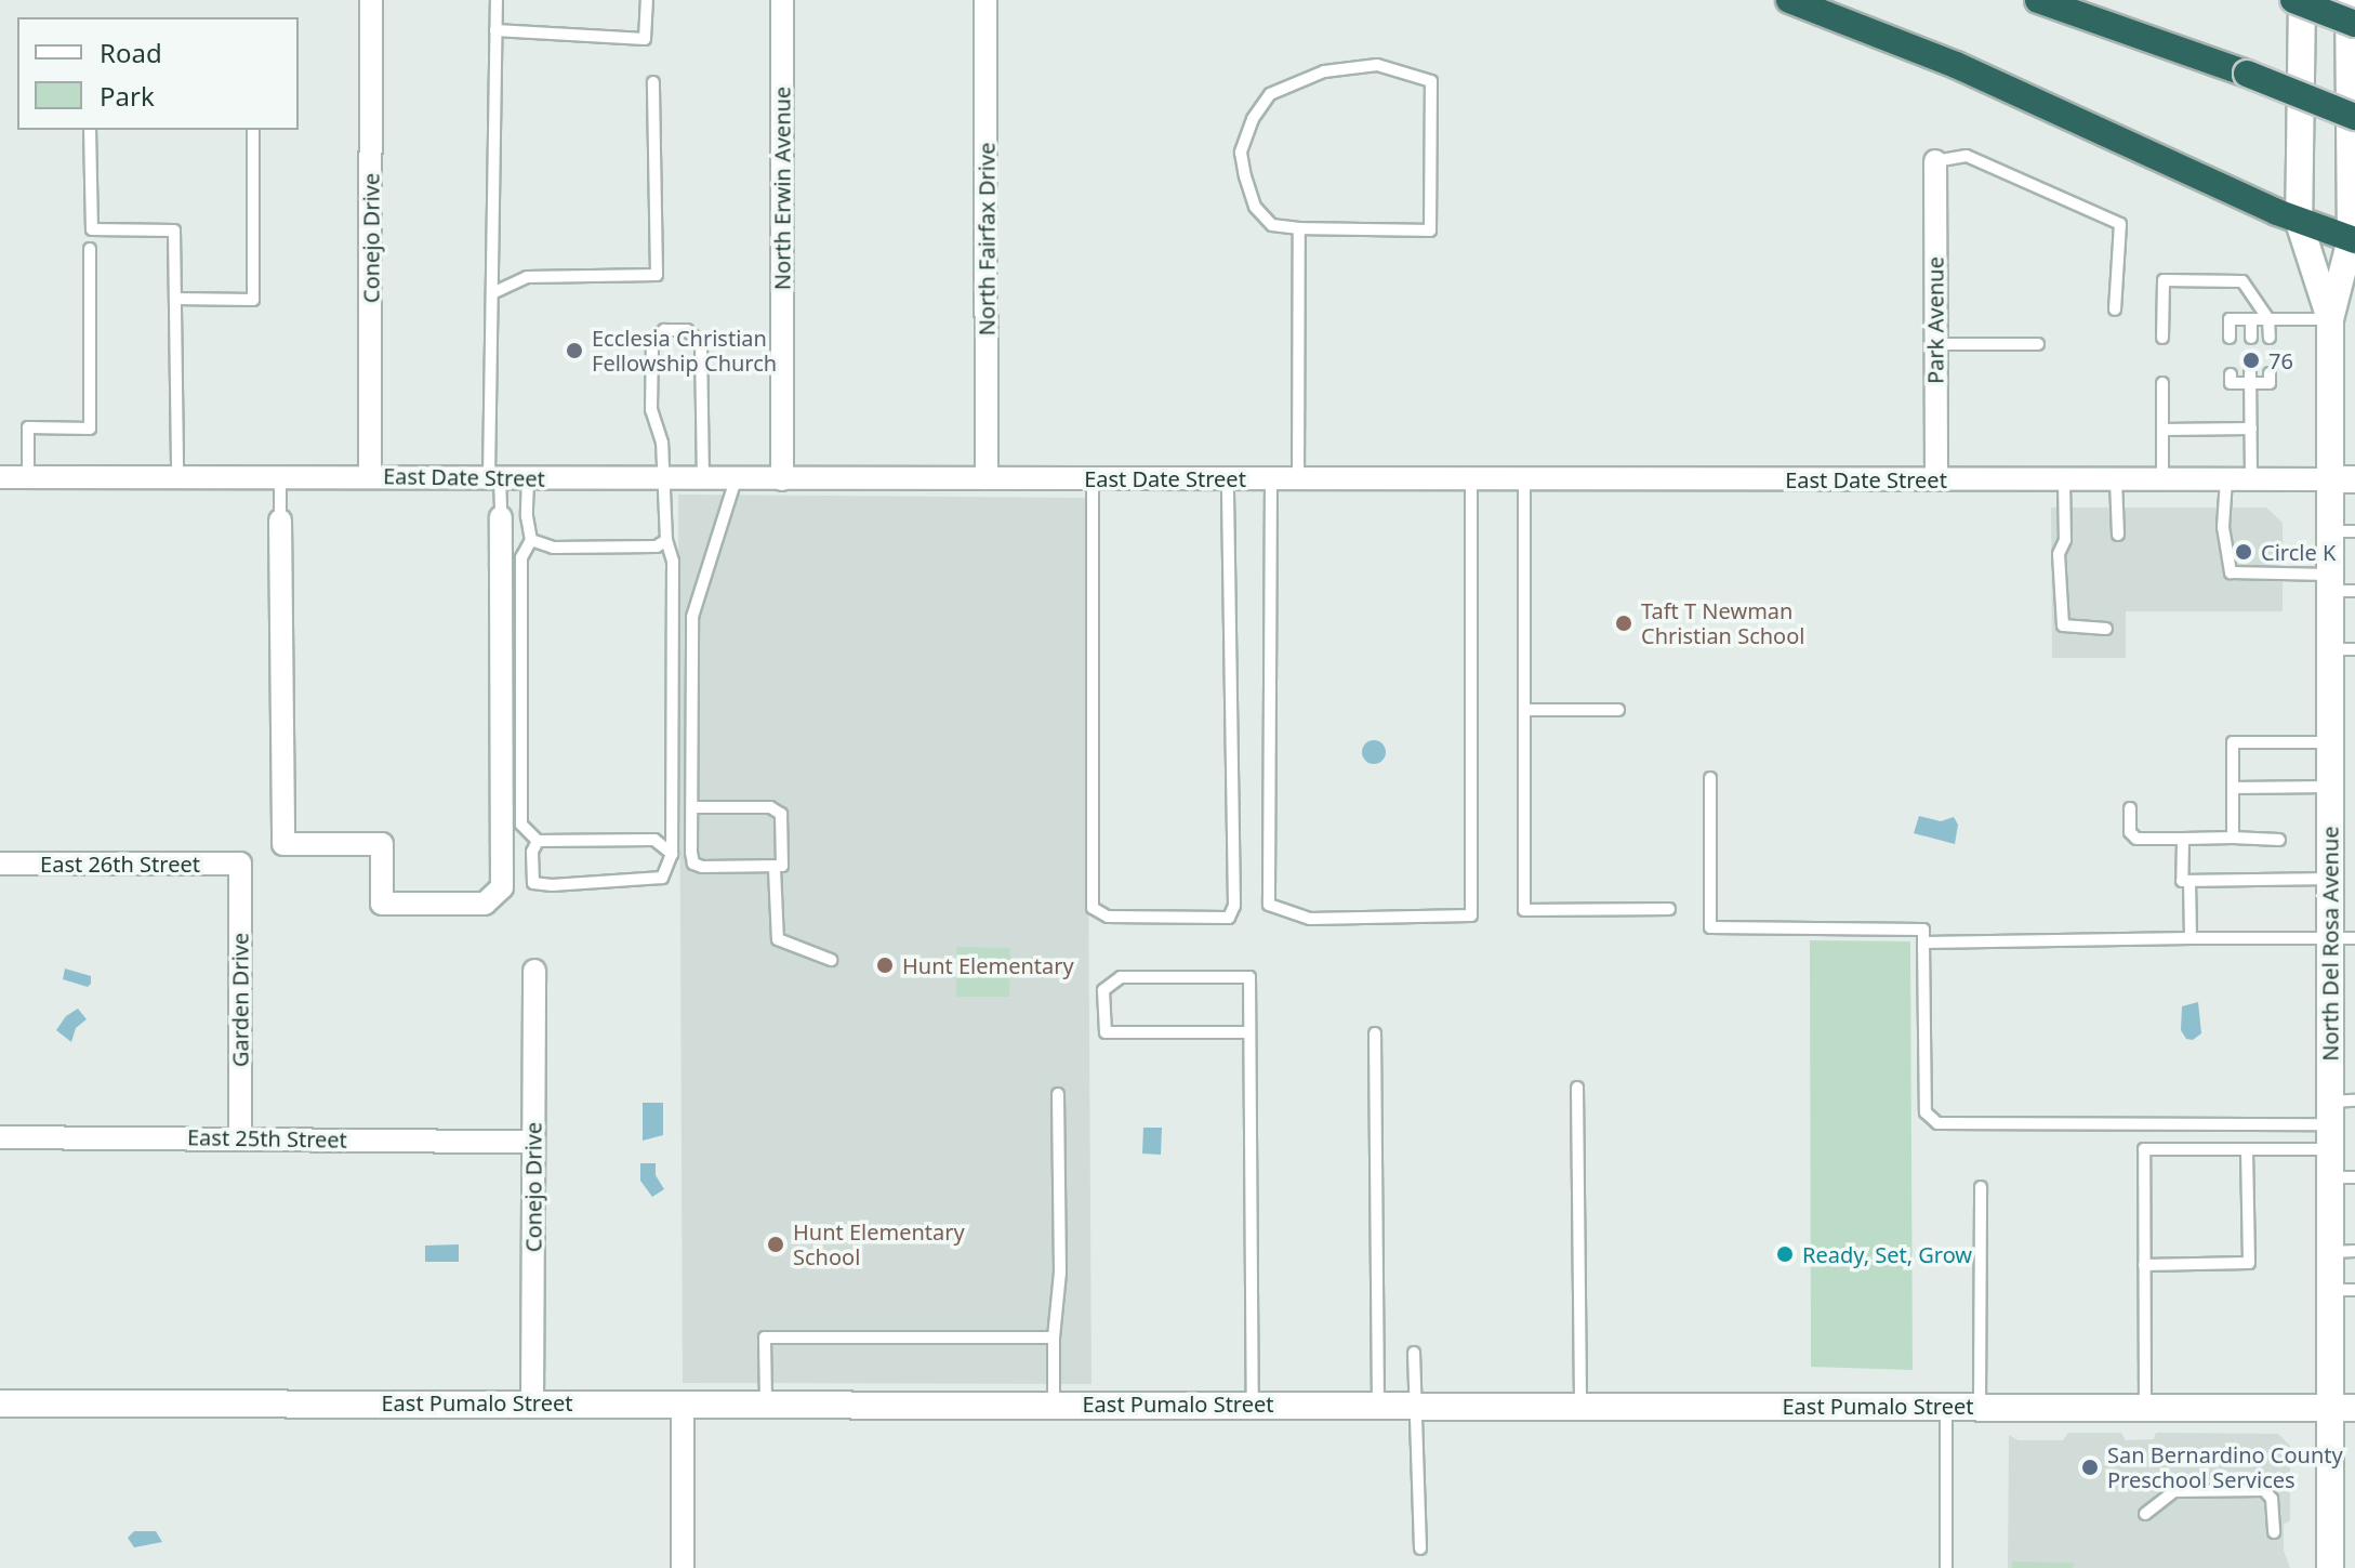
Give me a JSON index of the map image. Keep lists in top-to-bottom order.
{
  "streets": {
    "street": [
      "North Erwin Avenue",
      "Conejo Drive",
      "North Fairfax Drive",
      "Park Avenue",
      "East Date Street",
      "East 26th Street",
      "North Del Rosa Avenue",
      "Garden Drive",
      "East 25th Street",
      "East Pumalo Street"
    ]
  },
  "crossings": [
    ["North Erwin Avenue", "East Date Street"],
    ["Conejo Drive", "East Date Street"],
    ["Conejo Drive", "East 25th Street"],
    ["Conejo Drive", "East Pumalo Street"],
    ["North Fairfax Drive", "East Date Street"],
    ["Park Avenue", "East Date Street"],
    ["East Date Street", "North Del Rosa Avenue"],
    ["East 26th Street", "Garden Drive"],
    ["North Del Rosa Avenue", "East Pumalo Street"],
    ["Garden Drive", "East 25th Street"]
  ],
  "places": [
    "Ecclesia Christian Fellowship Church",
    "76",
    "Circle K",
    "Taft T Newman Christian School",
    "Hunt Elementary",
    "Hunt Elementary School",
    "Ready, Set, Grow",
    "San Bernardino County Preschool Services"
  ],
  "legend": ["Road", "Park"]
}
